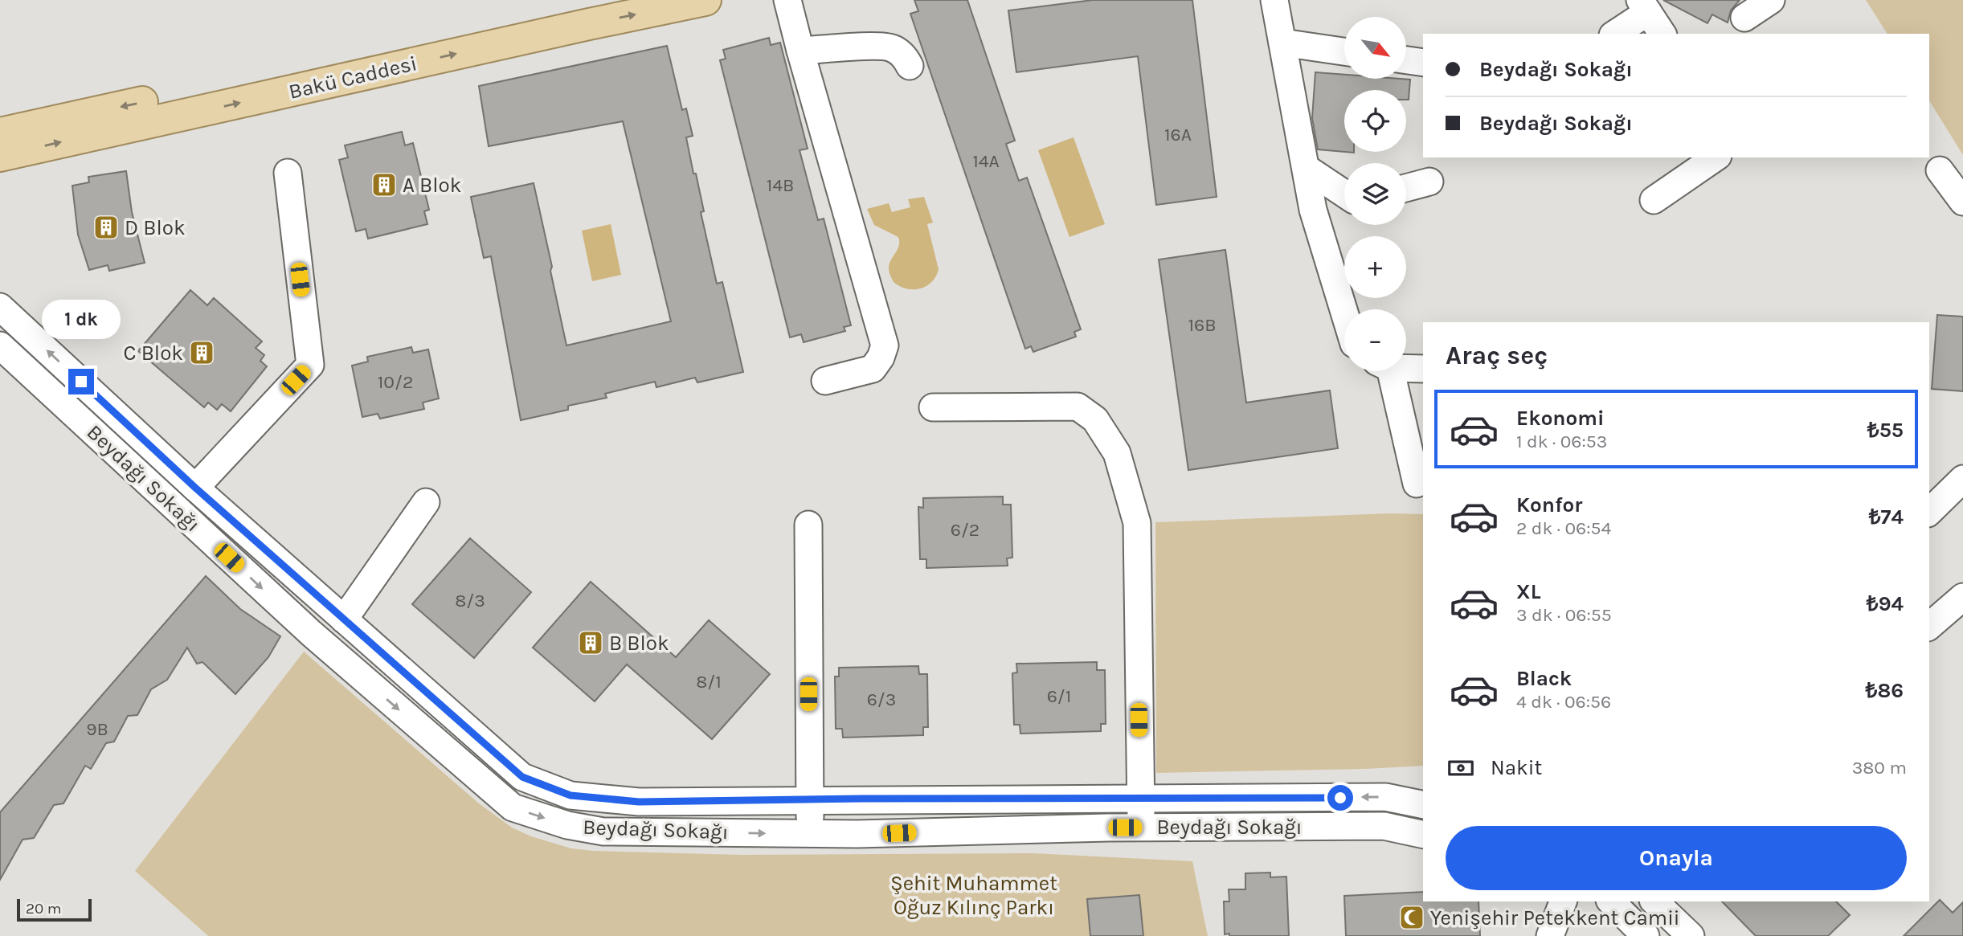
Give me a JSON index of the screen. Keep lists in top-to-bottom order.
{
  "streets": {
    "main road": ["Bakü Caddesi"],
    "street": ["Beydağı Sokağı"]
  },
  "parks": ["Şehit Muhammet Oğuz Kılınç Parkı"],
  "places": {
    "building": [
      "A Blok",
      "D Blok",
      "C Blok",
      "B Blok"
    ],
    "mosque": ["Yenişehir Petekkent Camii"]
  },
  "house_numbers": [
    "16A",
    "14A",
    "14B",
    "16B",
    "10/2",
    "6/2",
    "8/3",
    "8/1",
    "6/1",
    "6/3",
    "9B"
  ],
  "scale_bar": "20 m",
  "north": "bottom right",
  "page": {
    "map_buttons": ["+", "−"],
    "banner": ["Beydağı Sokağı", "Beydağı Sokağı"],
    "bubble": "1 dk",
    "heading": "Araç seç",
    "list": [
      {
        "name": "Ekonomi",
        "note": "1 dk · 06:53",
        "value": "₺55"
      },
      {
        "name": "Konfor",
        "note": "2 dk · 06:54",
        "value": "₺74"
      },
      {
        "name": "XL",
        "note": "3 dk · 06:55",
        "value": "₺94"
      },
      {
        "name": "Black",
        "note": "4 dk · 06:56",
        "value": "₺86"
      }
    ],
    "pay": ["Nakit", "380 m"],
    "buttons": "Onayla",
    "scale": "20 m"
  }
}
